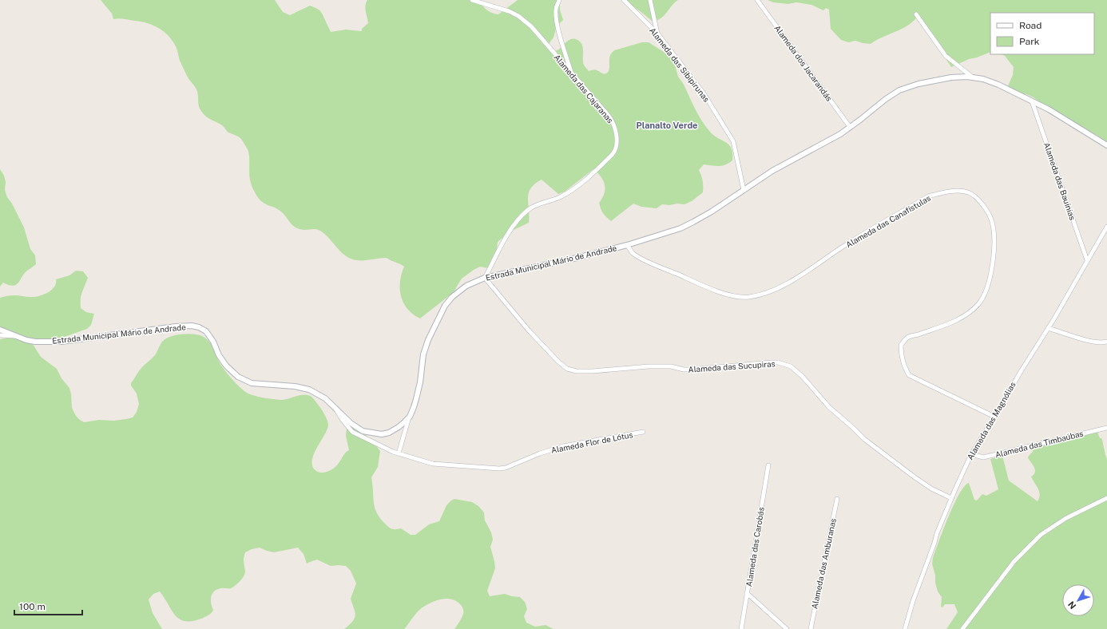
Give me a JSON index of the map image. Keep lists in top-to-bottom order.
{
  "streets": {
    "street": [
      "Alameda dos Jacarandás",
      "Alameda das Sibipirunas",
      "Alameda das Cajaranas",
      "Alameda das Bauínias",
      "Alameda das Canafístulas",
      "Estrada Municipal Mário de Andrade",
      "Alameda das Sucupiras",
      "Alameda das Magnólias",
      "Alameda Flor de Lótus",
      "Alameda das Timbaúbas",
      "Alameda das Carobás",
      "Alameda das Amburanas"
    ]
  },
  "crossings": [
    ["Alameda dos Jacarandás", "Estrada Municipal Mário de Andrade"],
    ["Alameda das Sibipirunas", "Estrada Municipal Mário de Andrade"],
    ["Alameda das Cajaranas", "Estrada Municipal Mário de Andrade"],
    ["Alameda das Cajaranas", "Alameda das Sucupiras"],
    ["Alameda das Bauínias", "Estrada Municipal Mário de Andrade"],
    ["Alameda das Bauínias", "Alameda das Magnólias"],
    ["Alameda das Canafístulas", "Estrada Municipal Mário de Andrade"],
    ["Alameda das Canafístulas", "Alameda das Magnólias"],
    ["Estrada Municipal Mário de Andrade", "Alameda das Sucupiras"],
    ["Estrada Municipal Mário de Andrade", "Alameda Flor de Lótus"],
    ["Alameda das Sucupiras", "Alameda das Magnólias"],
    ["Alameda das Magnólias", "Alameda das Timbaúbas"]
  ],
  "districts": ["Planalto Verde"],
  "legend": ["Road", "Park"],
  "scale_bar": "100 m",
  "north": "bottom left"
}
